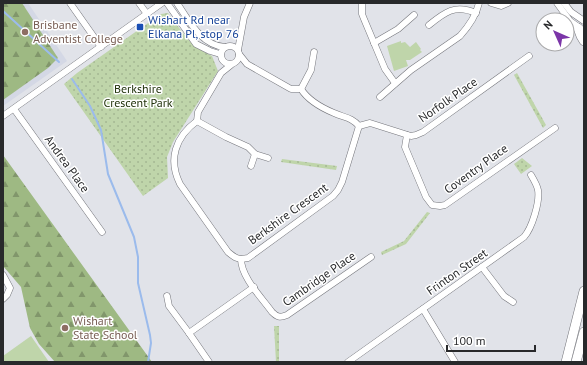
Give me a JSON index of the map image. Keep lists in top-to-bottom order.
{
  "streets": {
    "street": [
      "Norfolk Place",
      "Andrea Place",
      "Coventry Place",
      "Berkshire Crescent",
      "Frinton Street",
      "Cambridge Place"
    ]
  },
  "crossings": [
    ["Norfolk Place", "Coventry Place"],
    ["Berkshire Crescent", "Cambridge Place"]
  ],
  "parks": ["Berkshire Crescent Park"],
  "places": {
    "transit": ["Wishart Rd near Elkana Pl, stop 76"],
    "other": ["Brisbane Adventist College", "Wishart State School"]
  },
  "scale_bar": "100 m",
  "north": "top left"
}
